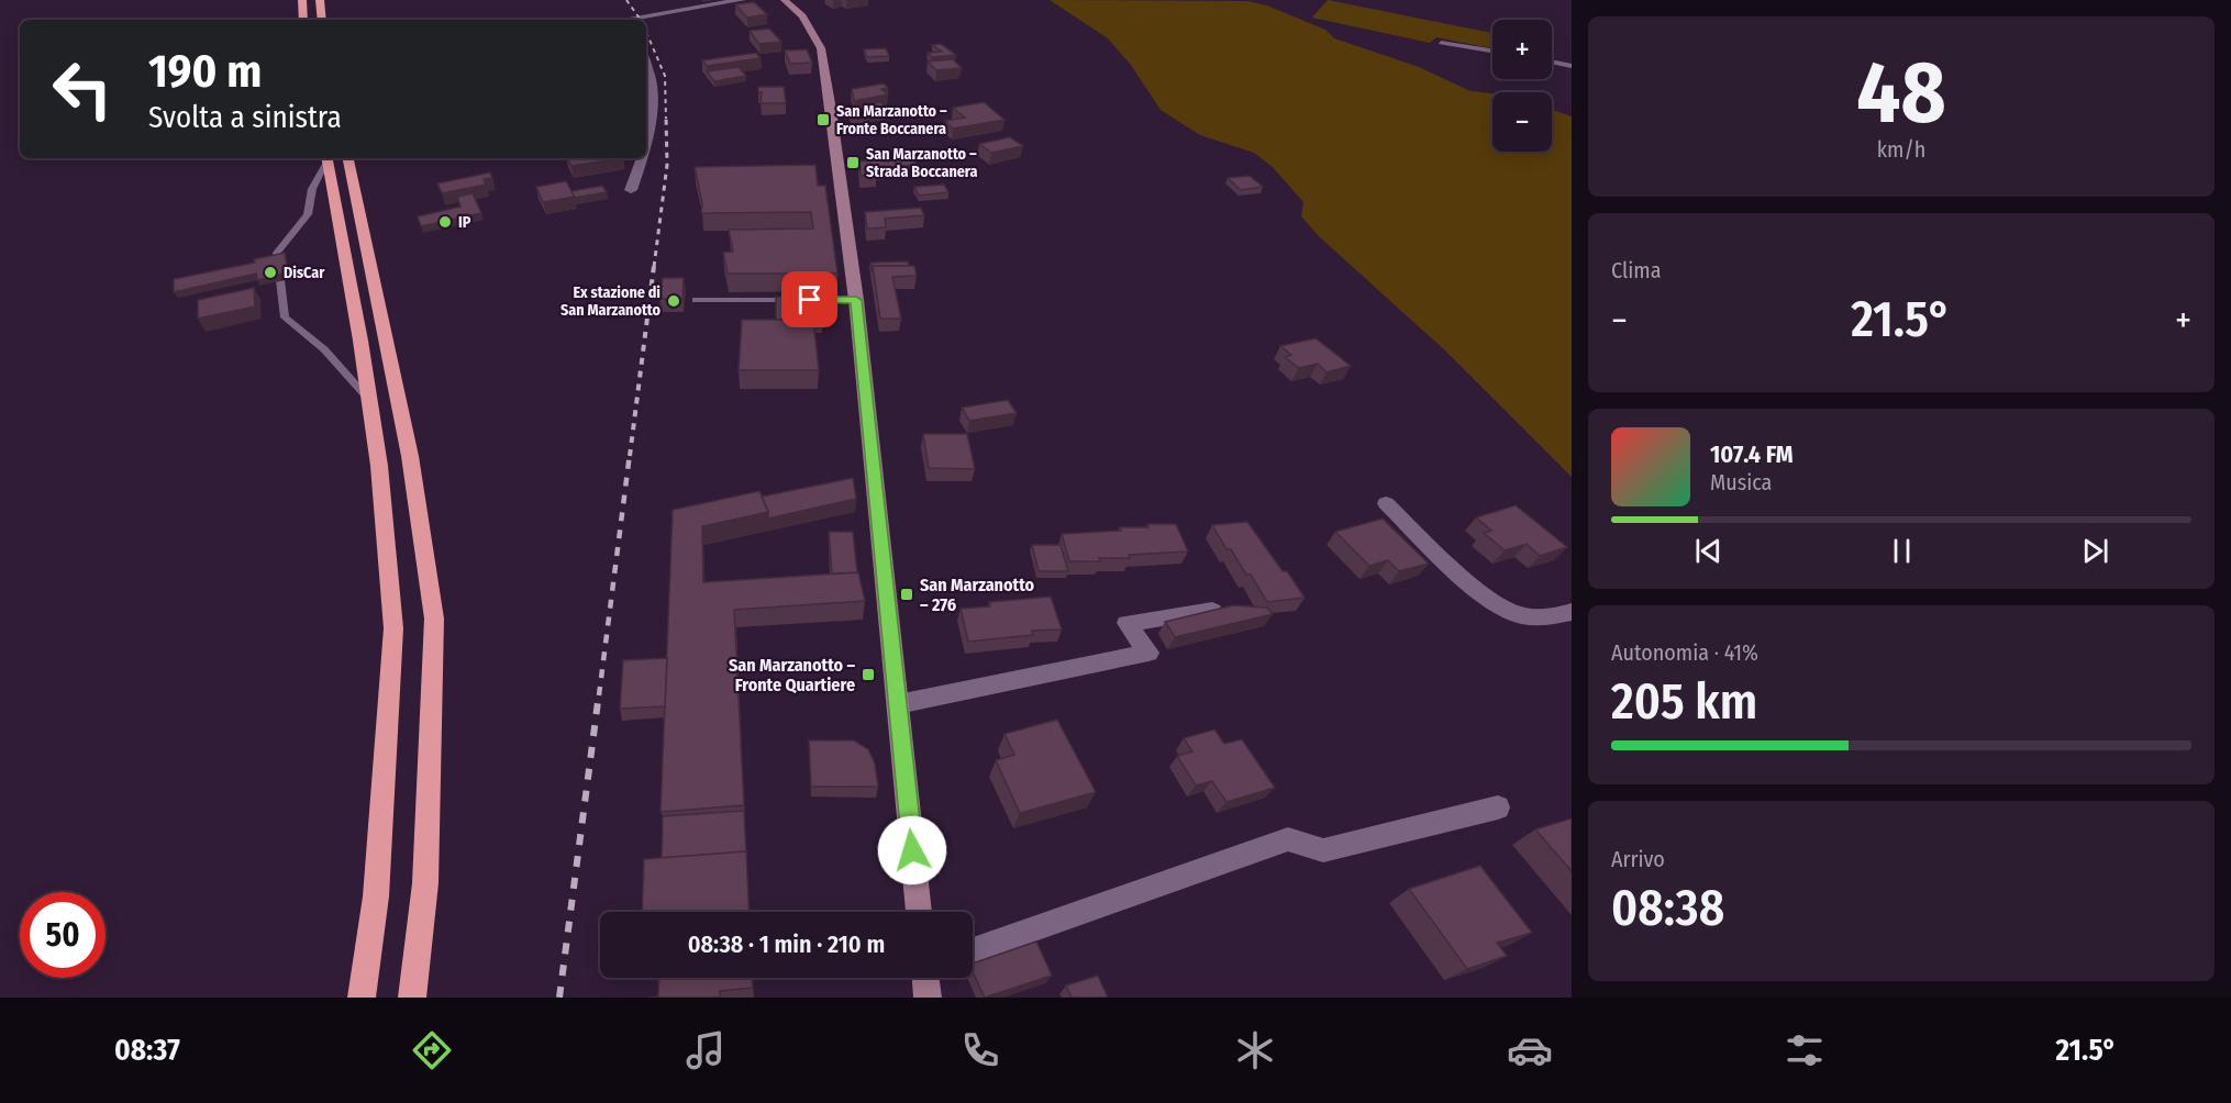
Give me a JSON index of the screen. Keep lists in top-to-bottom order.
{
  "places": {
    "transit": [
      "San Marzanotto – Fronte Boccanera",
      "San Marzanotto – Strada Boccanera",
      "San Marzanotto – 276",
      "San Marzanotto – Fronte Quartiere"
    ],
    "other": ["IP", "DisCar", "Ex stazione di San Marzanotto"]
  },
  "page": {
    "tile": [
      ["48", "km/h"],
      "Clima",
      ["Autonomia · 41%", "205 km"],
      ["Arrivo", "08:38"]
    ],
    "map_buttons": ["+", "−"],
    "turn": ["190 m", "Svolta a sinistra"],
    "heat": ["−", "21.5°", "+"],
    "song": ["107.4 FM", "Musica"],
    "limit": "50",
    "trip": "08:38 · 1 min · 210 m",
    "tabs": ["08:37", "21.5°"]
  }
}
